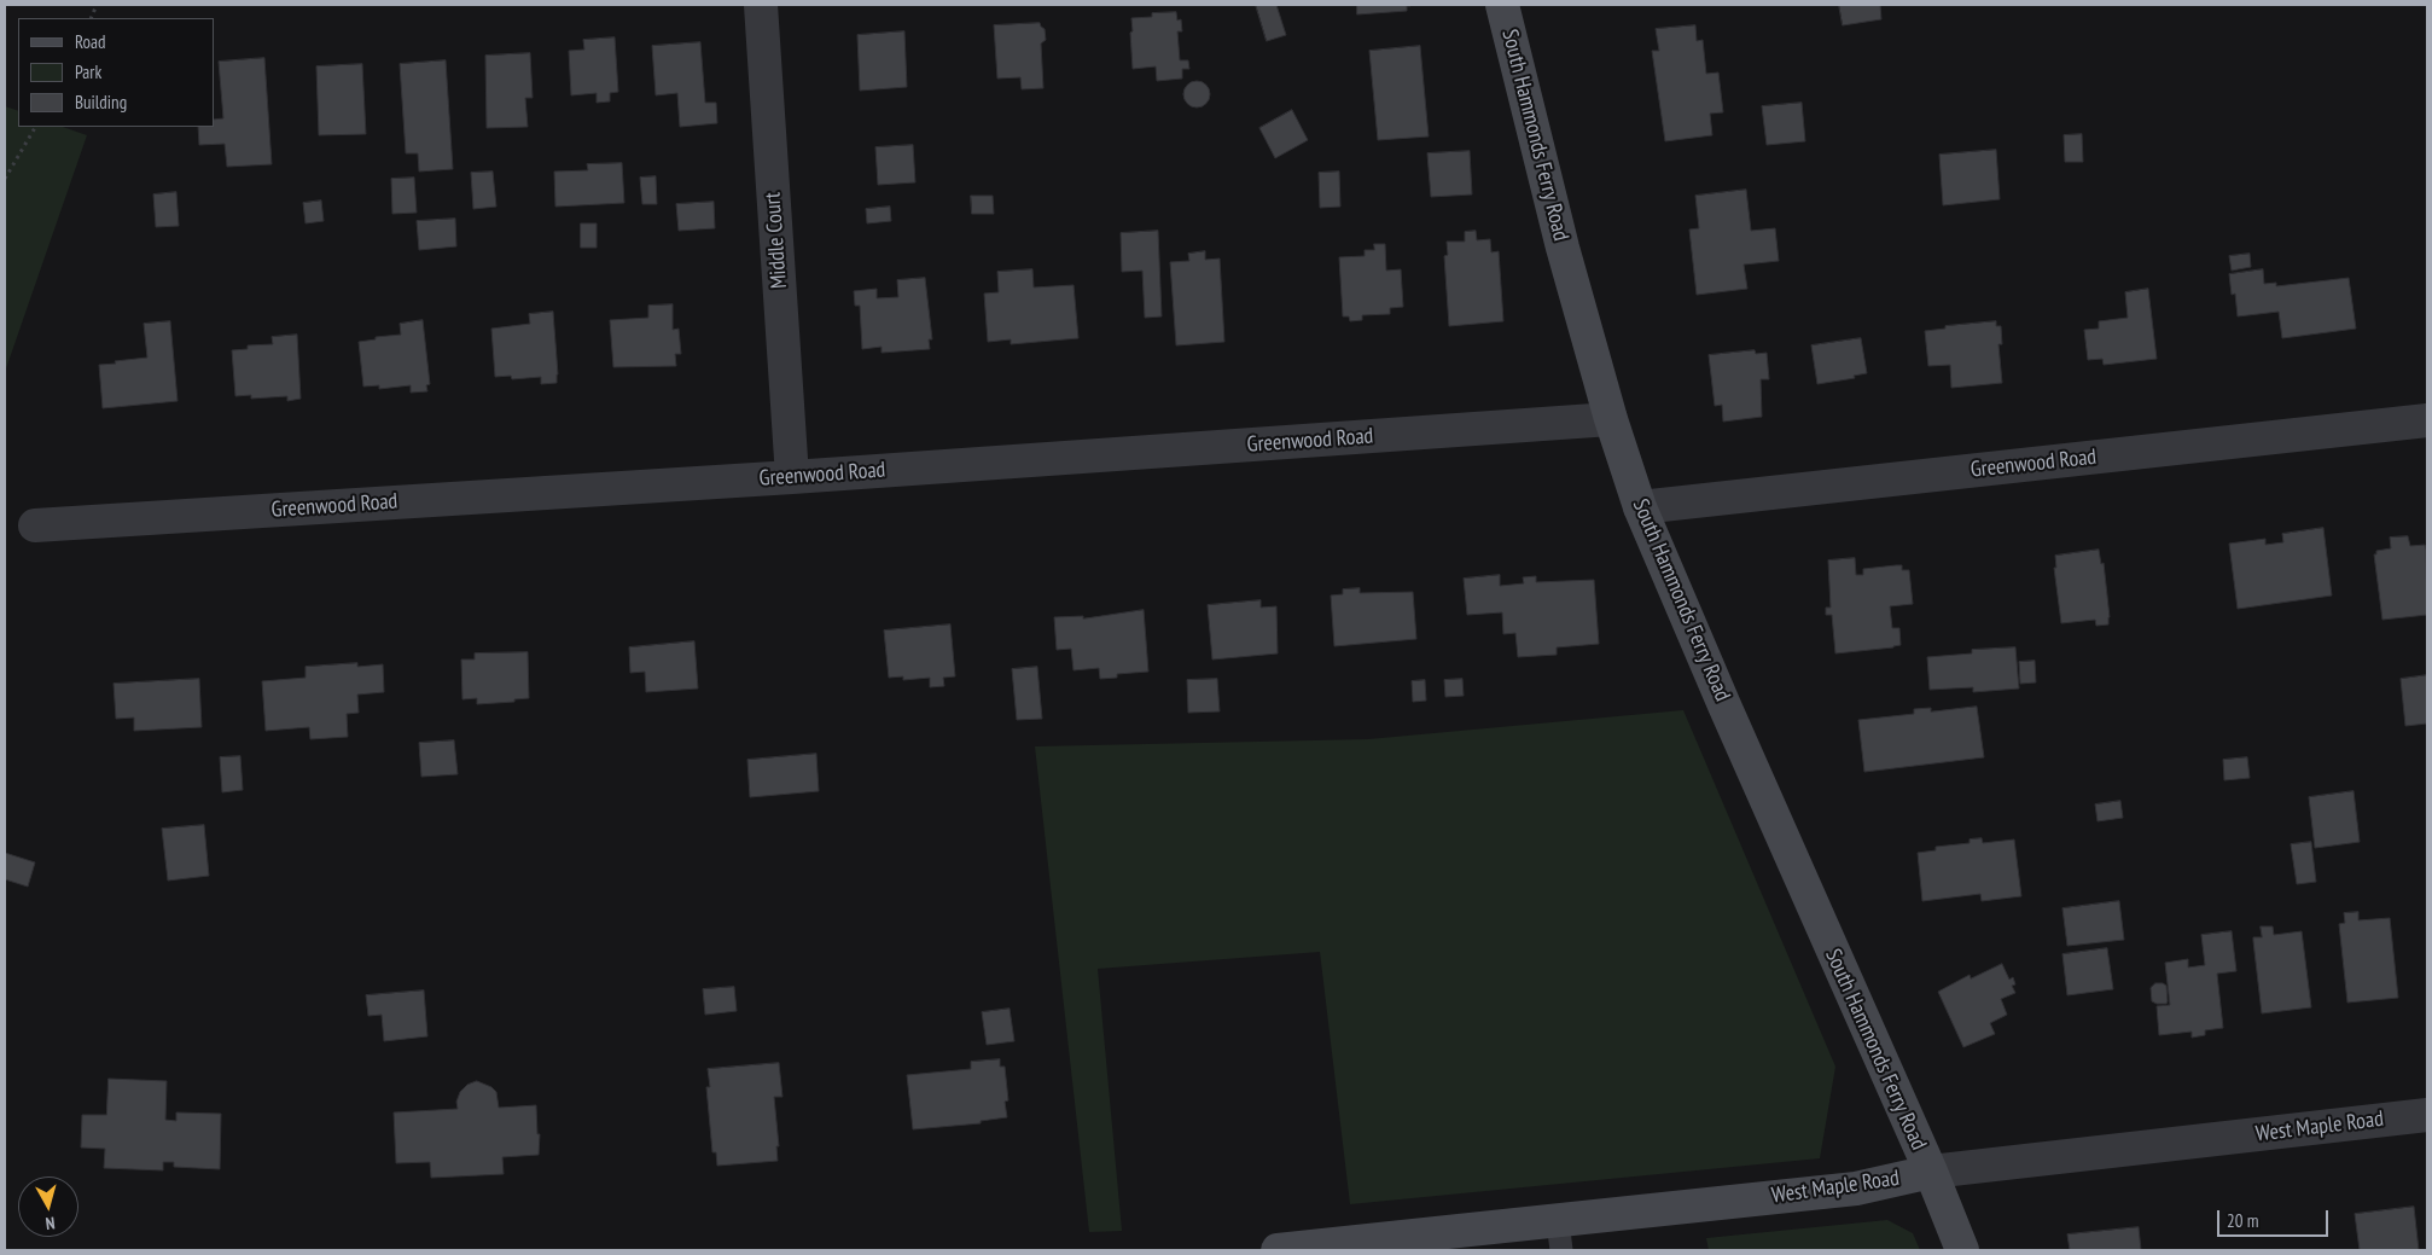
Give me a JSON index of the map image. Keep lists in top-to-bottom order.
{
  "streets": {
    "street": [
      "South Hammonds Ferry Road",
      "Middle Court",
      "Greenwood Road",
      "West Maple Road"
    ]
  },
  "crossings": [
    ["South Hammonds Ferry Road", "Greenwood Road"],
    ["South Hammonds Ferry Road", "West Maple Road"],
    ["Middle Court", "Greenwood Road"]
  ],
  "legend": ["Road", "Park", "Building"],
  "scale_bar": "20 m",
  "north": "bottom"
}
